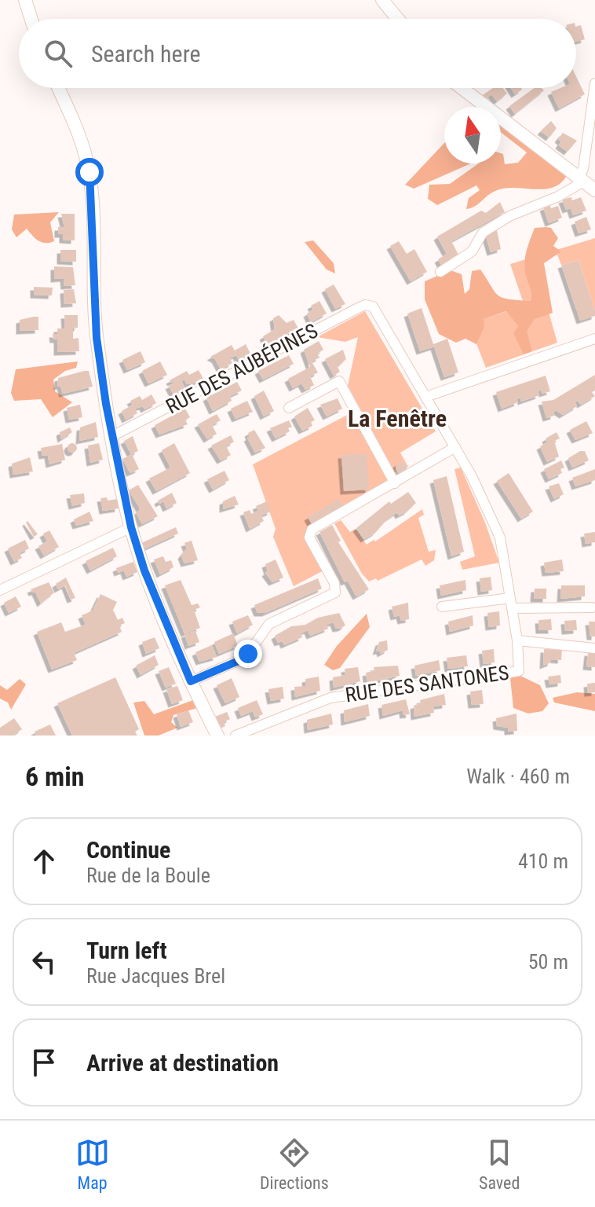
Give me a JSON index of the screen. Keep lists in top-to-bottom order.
{
  "streets": {
    "street": ["RUE DES AUBÉPINES", "RUE DES SANTONES"]
  },
  "districts": ["La Fenêtre"],
  "north": "top",
  "page": {
    "search": "Search here",
    "heading": ["6 min", "Walk · 460 m"],
    "list": [
      ["Continue", "Rue de la Boule", "410 m"],
      ["Turn left", "Rue Jacques Brel", "50 m"],
      "Arrive at destination"
    ],
    "nav": ["Map", "Directions", "Saved"]
  }
}
